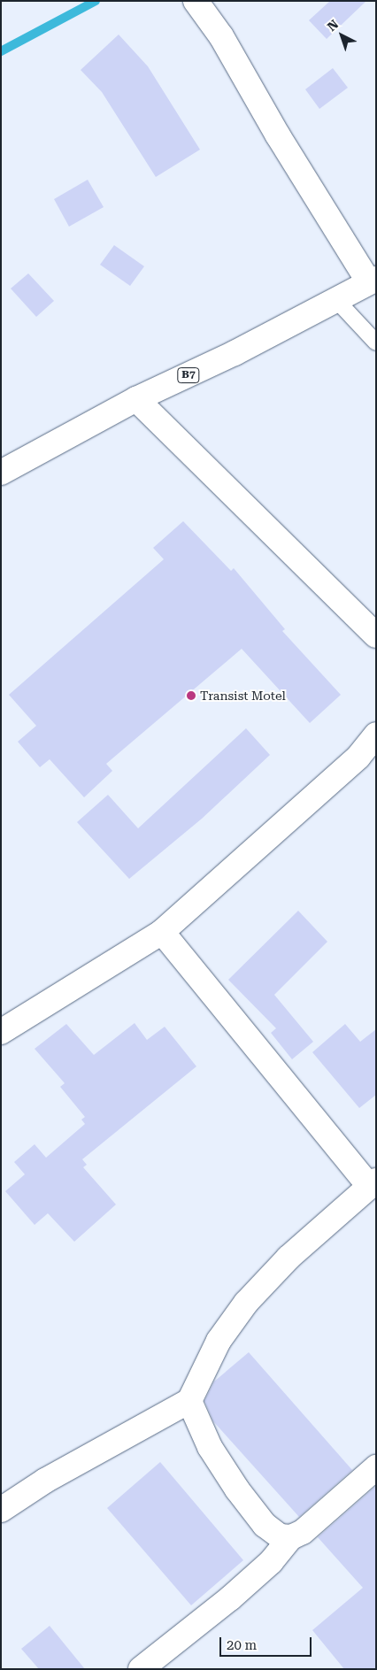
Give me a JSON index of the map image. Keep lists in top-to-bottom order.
{
  "streets": {
    "main road": ["B7"]
  },
  "places": ["Transist Motel"],
  "scale_bar": "20 m",
  "north": "top left"
}
